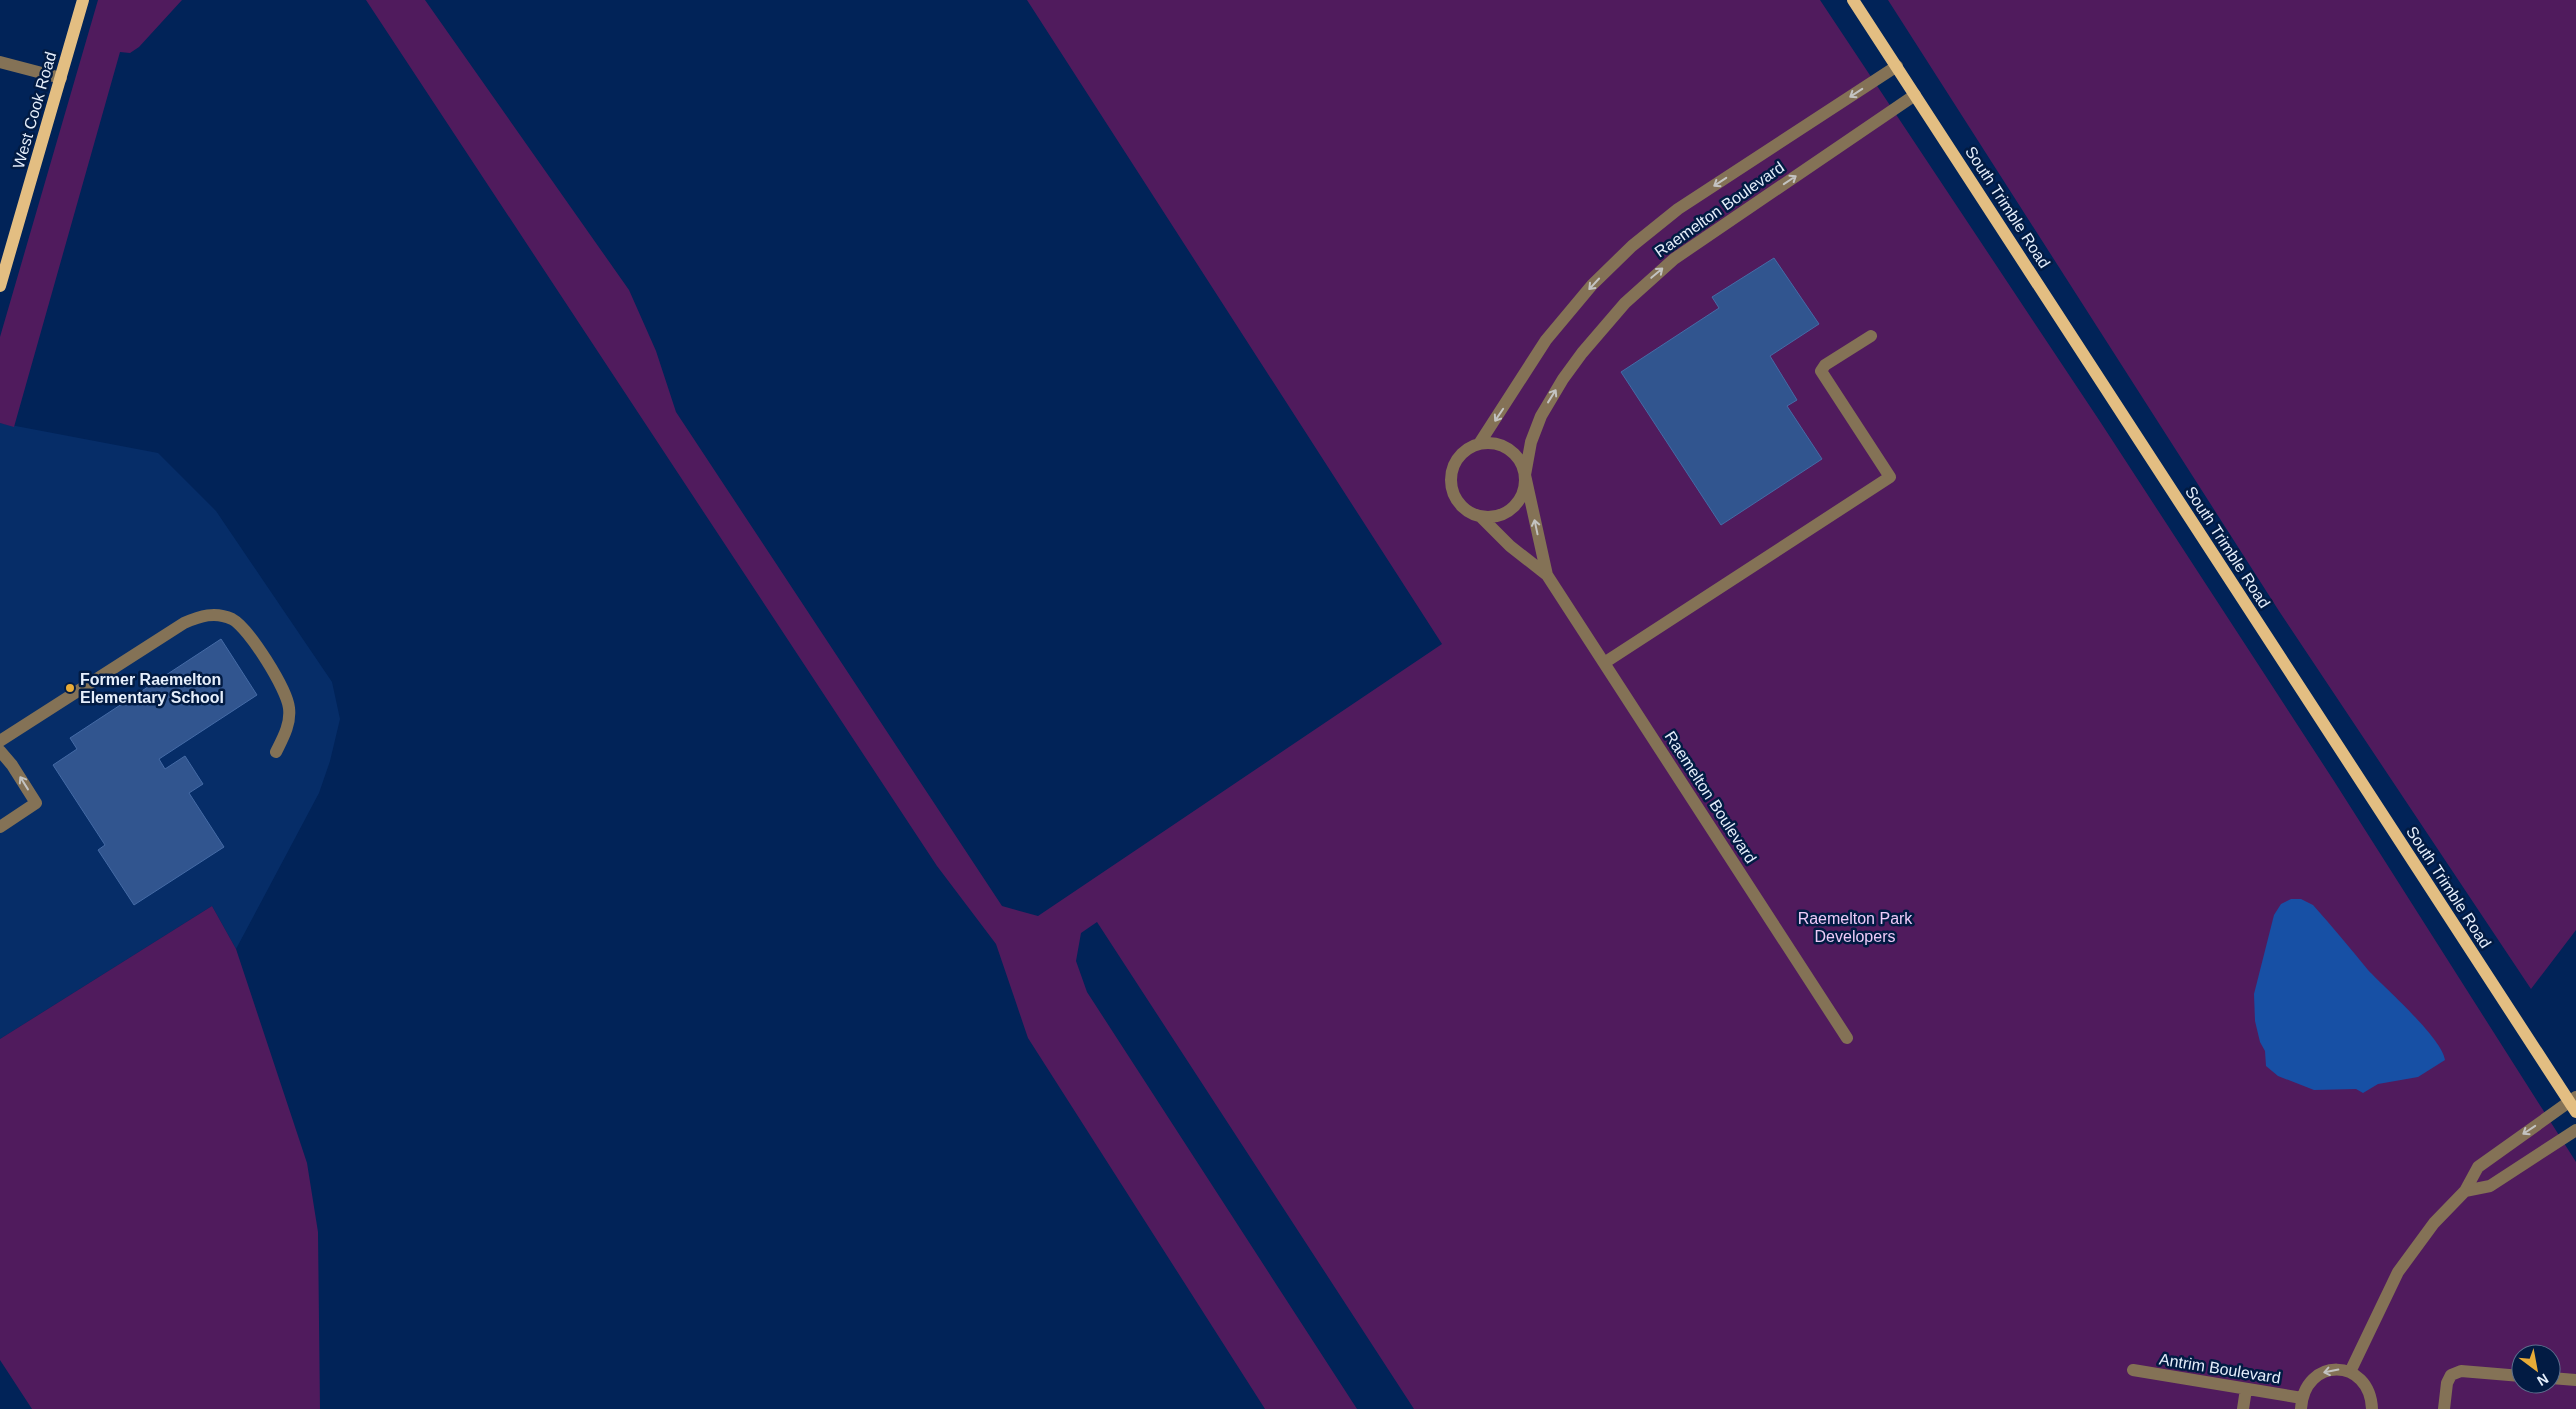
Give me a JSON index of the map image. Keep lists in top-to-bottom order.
{
  "streets": {
    "main road": ["West Cook Road", "South Trimble Road"],
    "street": ["Raemelton Boulevard", "Antrim Boulevard"]
  },
  "crossings": [
    ["South Trimble Road", "Raemelton Boulevard"]
  ],
  "parks": ["Raemelton Park Developers"],
  "places": ["Former Raemelton Elementary School"],
  "north": "bottom right"
}
